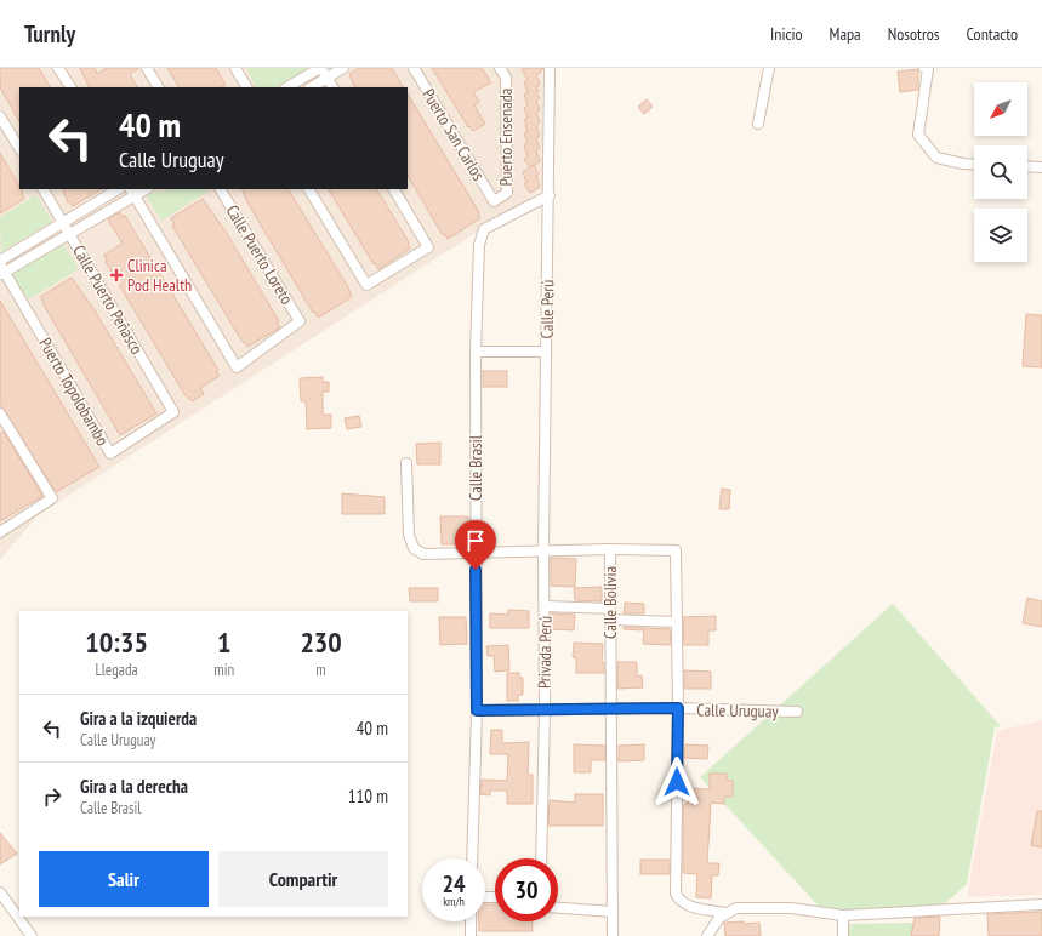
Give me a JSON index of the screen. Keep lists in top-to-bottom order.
{
  "streets": {
    "street": [
      "Puerto San Carlos",
      "Puerto Ensenada",
      "Calle Puerto Loreto",
      "Calle Puerto Peñasco",
      "Calle Perú",
      "Puerto Topolobambo",
      "Calle Brasil",
      "Calle Bolivia",
      "Privada Perú",
      "Calle Uruguay"
    ]
  },
  "crossings": [
    ["Puerto San Carlos", "Puerto Ensenada"],
    ["Calle Puerto Peñasco", "Puerto Topolobambo"],
    ["Calle Perú", "Calle Brasil"],
    ["Calle Perú", "Calle Bolivia"],
    ["Calle Perú", "Privada Perú"],
    ["Calle Brasil", "Calle Bolivia"],
    ["Calle Brasil", "Calle Uruguay"],
    ["Calle Bolivia", "Privada Perú"],
    ["Calle Bolivia", "Calle Uruguay"],
    ["Privada Perú", "Calle Uruguay"]
  ],
  "places": {
    "health": ["Clinica Pod Health"]
  },
  "north": "bottom left",
  "page": {
    "header": "Turnly",
    "nav": [
      "Inicio",
      "Mapa",
      "Nosotros",
      "Contacto"
    ],
    "turn": ["40 m", "Calle Uruguay"],
    "eta": [
      "10:35",
      "Llegada",
      "1",
      "min",
      "230",
      "m"
    ],
    "list": [
      {
        "name": "Gira a la izquierda",
        "note": "Calle Uruguay",
        "value": "40 m"
      },
      {
        "name": "Gira a la derecha",
        "note": "Calle Brasil",
        "value": "110 m"
      }
    ],
    "buttons": ["Salir", "Compartir"],
    "speed": "24 km/h",
    "limit": "30"
  }
}
